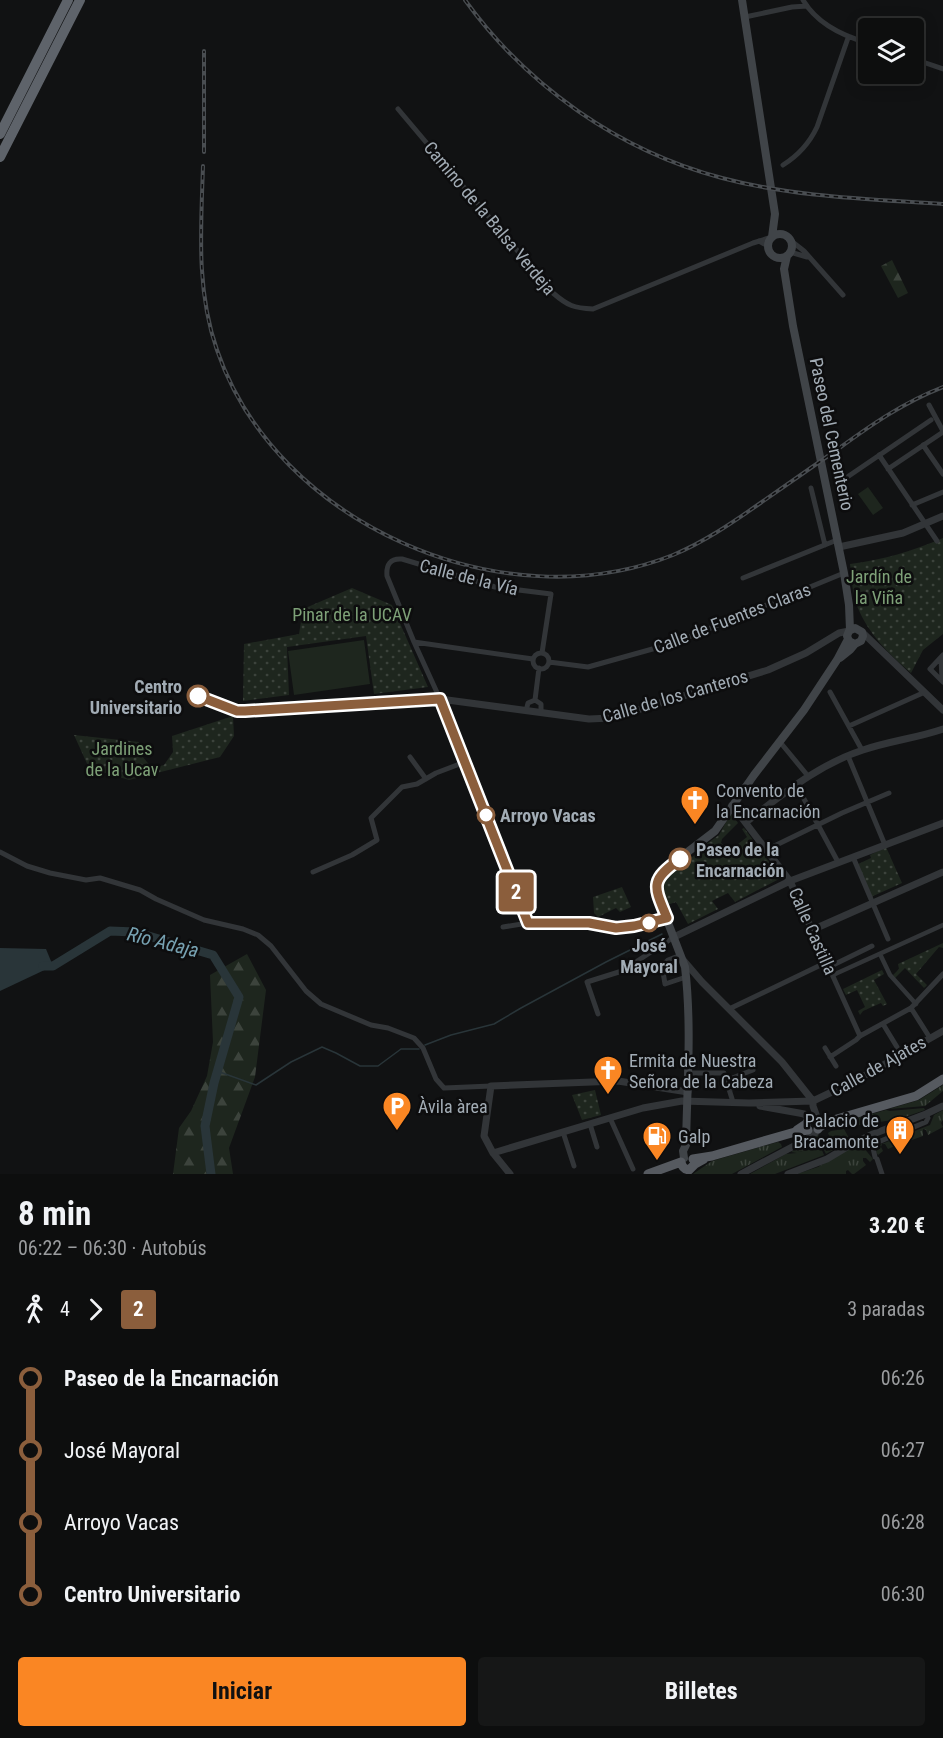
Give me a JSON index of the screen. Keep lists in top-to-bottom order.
{
  "streets": {
    "main road": ["Paseo del Cementerio"],
    "street": [
      "Camino de la Balsa Verdeja",
      "Calle de la Vía",
      "Calle de Fuentes Claras",
      "Calle de los Canteros",
      "Calle Castilla",
      "Calle de Ajates"
    ]
  },
  "crossings": [
    ["Camino de la Balsa Verdeja", "Paseo del Cementerio"],
    ["Paseo del Cementerio", "Calle de Fuentes Claras"],
    ["Paseo del Cementerio", "Calle de los Canteros"],
    ["Calle de la Vía", "Calle de Fuentes Claras"]
  ],
  "water": ["Río Adaja"],
  "parks": ["Jardín de la Viña", "Pinar de la UCAV", "Jardines de la Ucav"],
  "places": {
    "other": [
      "Centro Universitario",
      "Arroyo Vacas",
      "Paseo de la Encarnación",
      "José Mayoral"
    ],
    "church": ["Convento de la Encarnación", "Ermita de Nuestra Señora de la Cabeza"],
    "parking": ["Àvila àrea"],
    "building": ["Palacio de Bracamonte"],
    "fuel station": ["Galp"]
  },
  "lines": ["bus line 2"],
  "page": {
    "on_map": "2",
    "heading": ["8 min", "06:22 – 06:30 · Autobús", "3.20 €"],
    "legs": ["4", "2", "3 paradas"],
    "list": [
      {
        "name": "Paseo de la Encarnación",
        "value": "06:26"
      },
      {
        "name": "José Mayoral",
        "value": "06:27"
      },
      {
        "name": "Arroyo Vacas",
        "value": "06:28"
      },
      {
        "name": "Centro Universitario",
        "value": "06:30"
      }
    ],
    "buttons": ["Iniciar", "Billetes"]
  }
}
